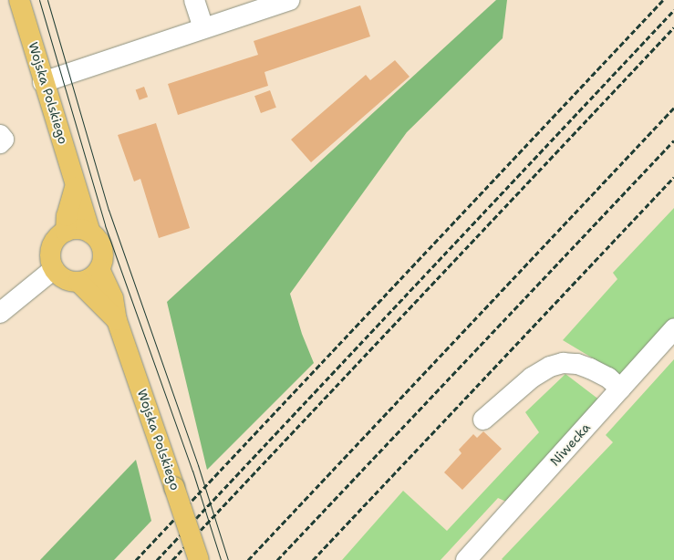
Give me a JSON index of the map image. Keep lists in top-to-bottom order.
{
  "streets": {
    "main road": ["Wojska Polskiego"],
    "street": ["Niwecka"]
  }
}
